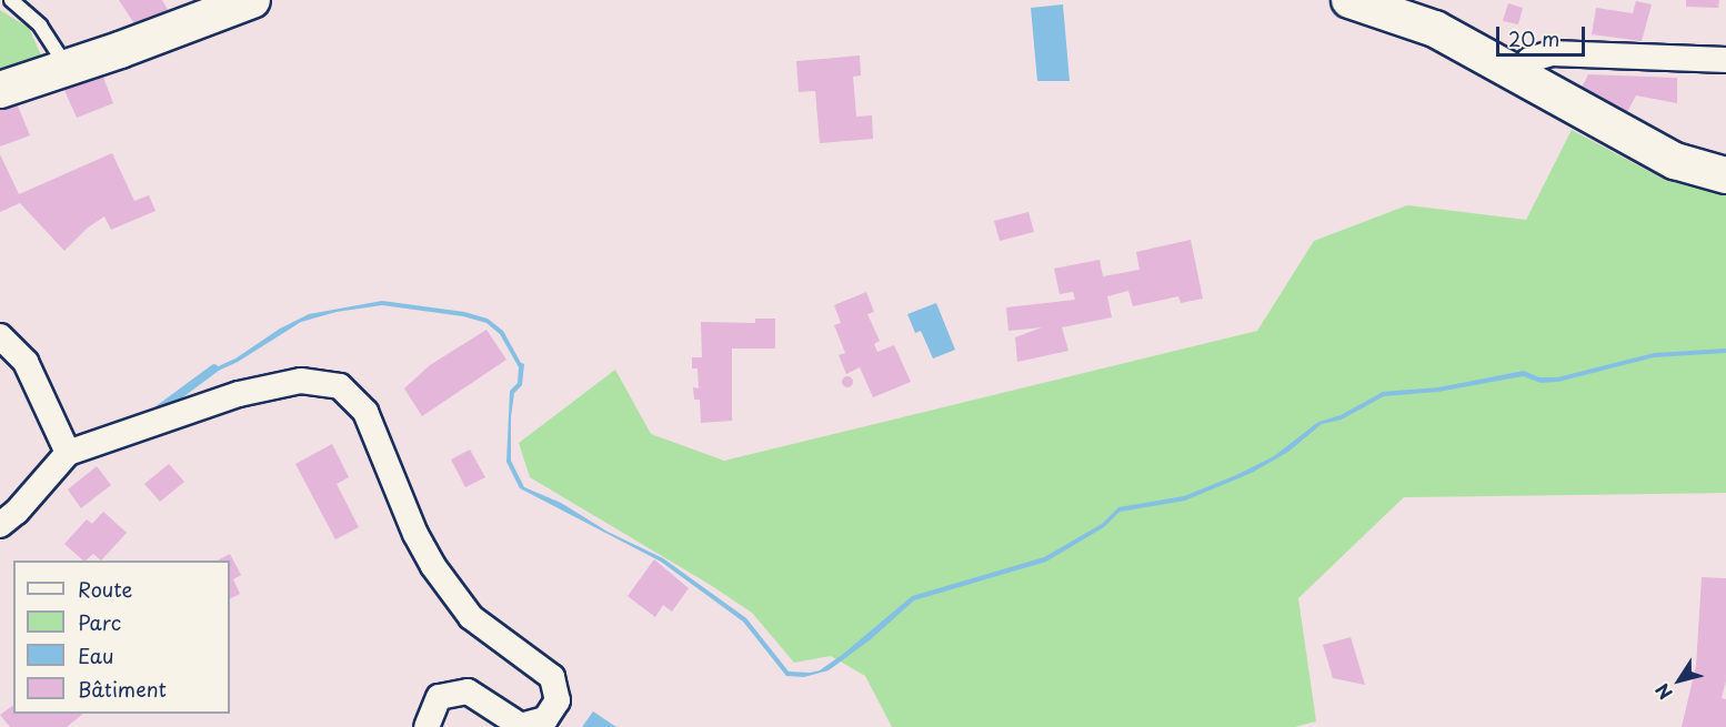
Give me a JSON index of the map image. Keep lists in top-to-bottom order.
{
  "legend": [
    "Route",
    "Parc",
    "Eau",
    "Bâtiment"
  ],
  "scale_bar": "20 m",
  "north": "bottom left"
}
